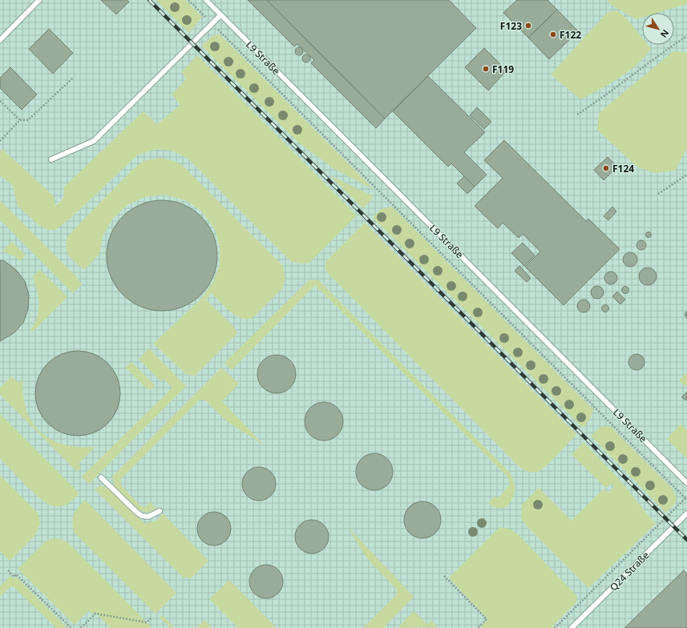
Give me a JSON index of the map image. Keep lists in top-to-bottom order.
{
  "streets": {
    "lane": ["L9 Straße", "Q24 Straße"]
  },
  "places": [
    "F123",
    "F122",
    "F119",
    "F124"
  ],
  "north": "bottom right"
}
